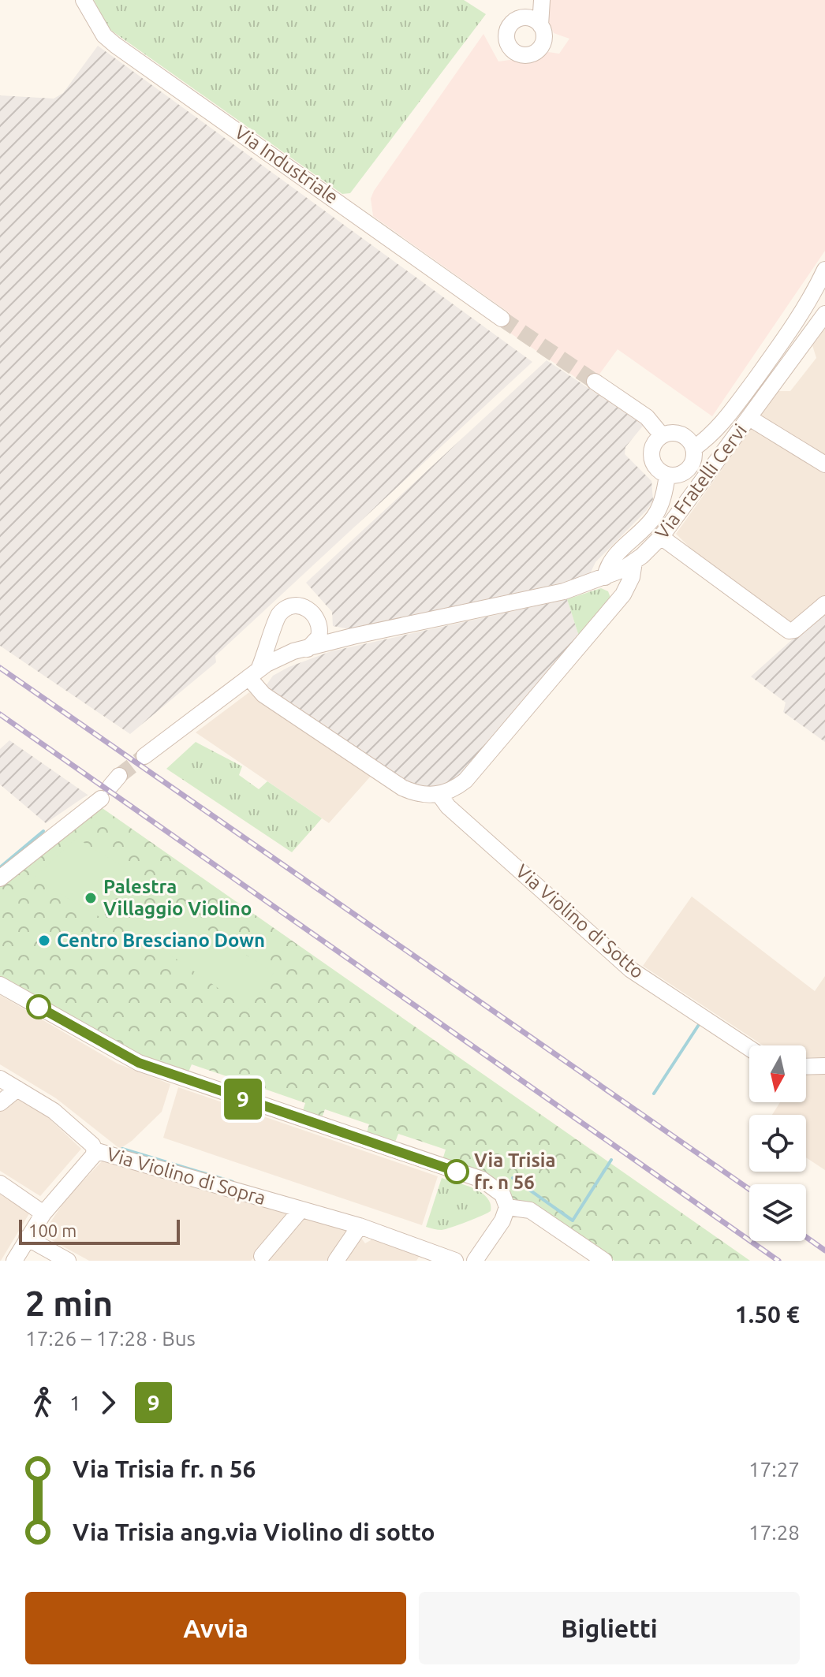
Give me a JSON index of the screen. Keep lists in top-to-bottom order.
{
  "streets": {
    "street": [
      "Via Industriale",
      "Via Fratelli Cervi",
      "Via Violino di Sotto",
      "Via Violino di Sopra"
    ]
  },
  "places": ["Palestra Villaggio Violino", "Centro Bresciano Down", "Via Trisia fr. n 56"],
  "lines": ["bus line 9"],
  "scale_bar": "100 m",
  "north": "bottom",
  "page": {
    "on_map": "9",
    "scale": "100 m",
    "heading": ["2 min", "17:26 – 17:28 · Bus", "1.50 €"],
    "legs": ["1", "9"],
    "list": [
      {
        "name": "Via Trisia fr. n 56",
        "value": "17:27"
      },
      {
        "name": "Via Trisia ang.via Violino di sotto",
        "value": "17:28"
      }
    ],
    "buttons": ["Avvia", "Biglietti"]
  }
}
